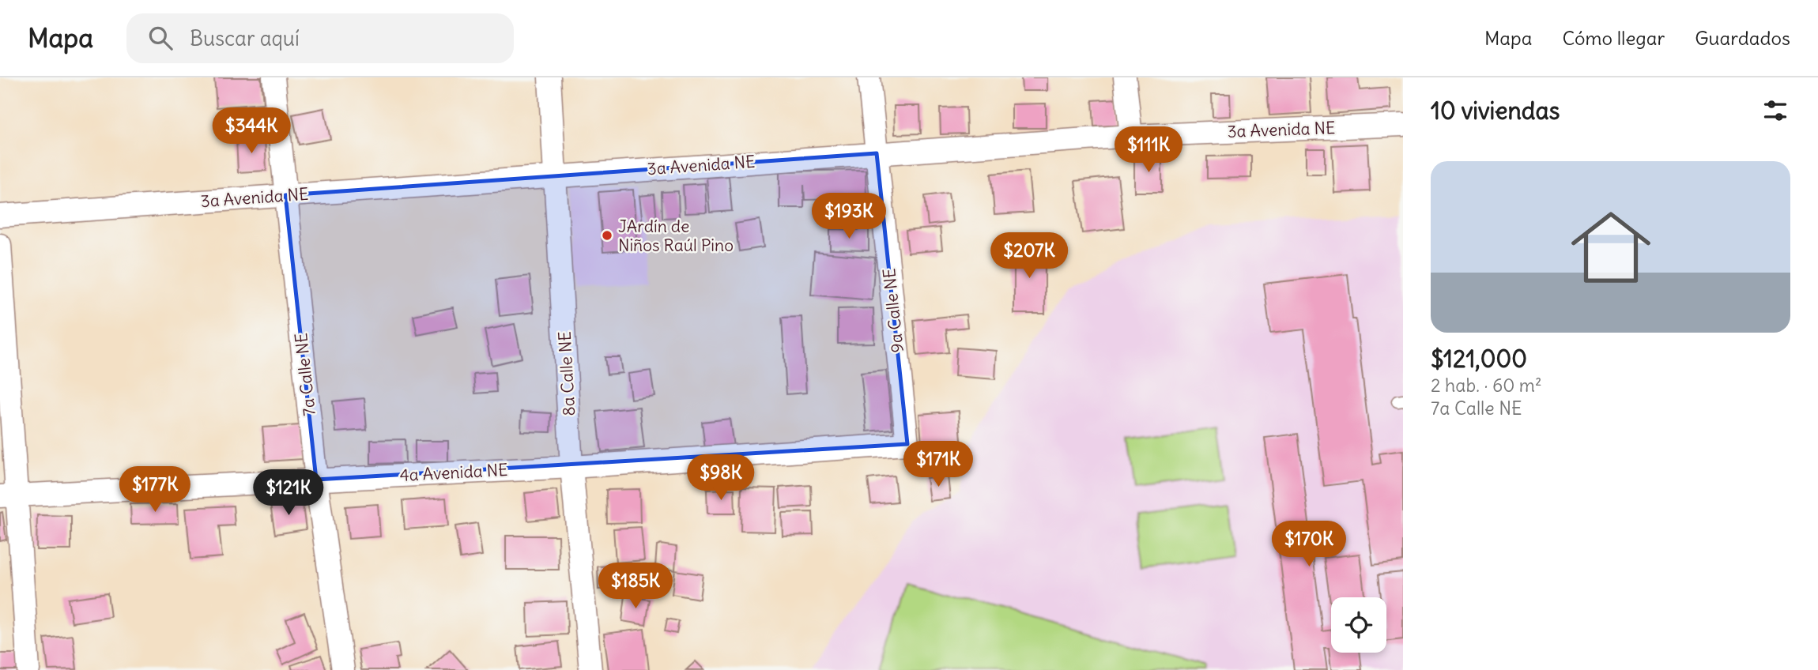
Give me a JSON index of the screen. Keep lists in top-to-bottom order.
{
  "streets": {
    "street": [
      "3a Avenida NE",
      "9a Calle NE",
      "8a Calle NE",
      "7a Calle NE",
      "4a Avenida NE"
    ]
  },
  "crossings": [
    ["3a Avenida NE", "9a Calle NE"],
    ["3a Avenida NE", "8a Calle NE"],
    ["3a Avenida NE", "7a Calle NE"],
    ["9a Calle NE", "4a Avenida NE"],
    ["8a Calle NE", "4a Avenida NE"],
    ["7a Calle NE", "4a Avenida NE"]
  ],
  "places": ["JArdín de Niños Raúl Pino"],
  "page": {
    "header": "Mapa",
    "search": "Buscar aquí",
    "nav": ["Mapa", "Cómo llegar", "Guardados"],
    "heading": "10 viviendas",
    "price": [
      "$344K",
      "$111K",
      "$193K",
      "$207K",
      "$171K",
      "$98K",
      "$177K",
      "$121K",
      "$170K",
      "$185K"
    ],
    "list": [
      {
        "name": "$121,000",
        "note": "2 hab. · 60 m² · 7a Calle NE"
      }
    ]
  }
}
